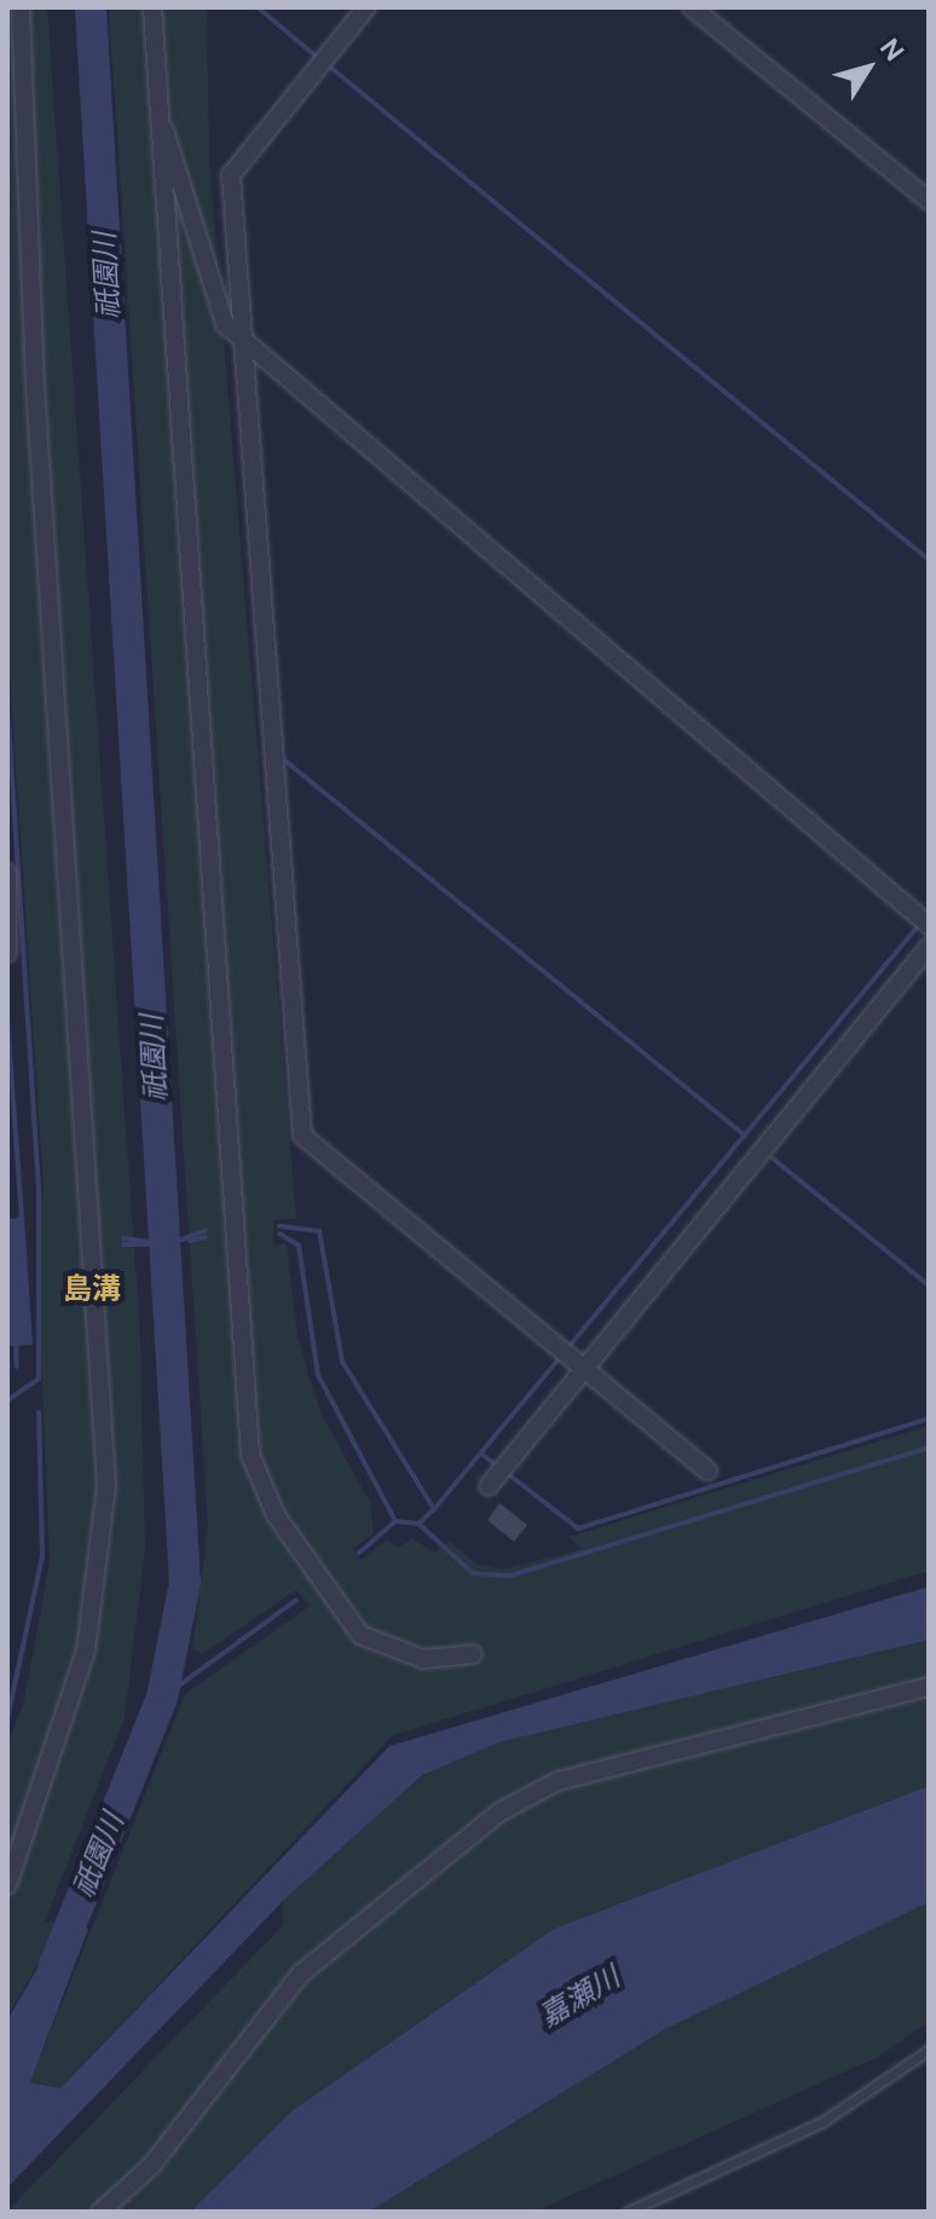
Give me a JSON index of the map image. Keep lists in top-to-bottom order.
{
  "districts": ["島溝"],
  "water": ["祇園川", "嘉瀬川"],
  "north": "top right"
}
